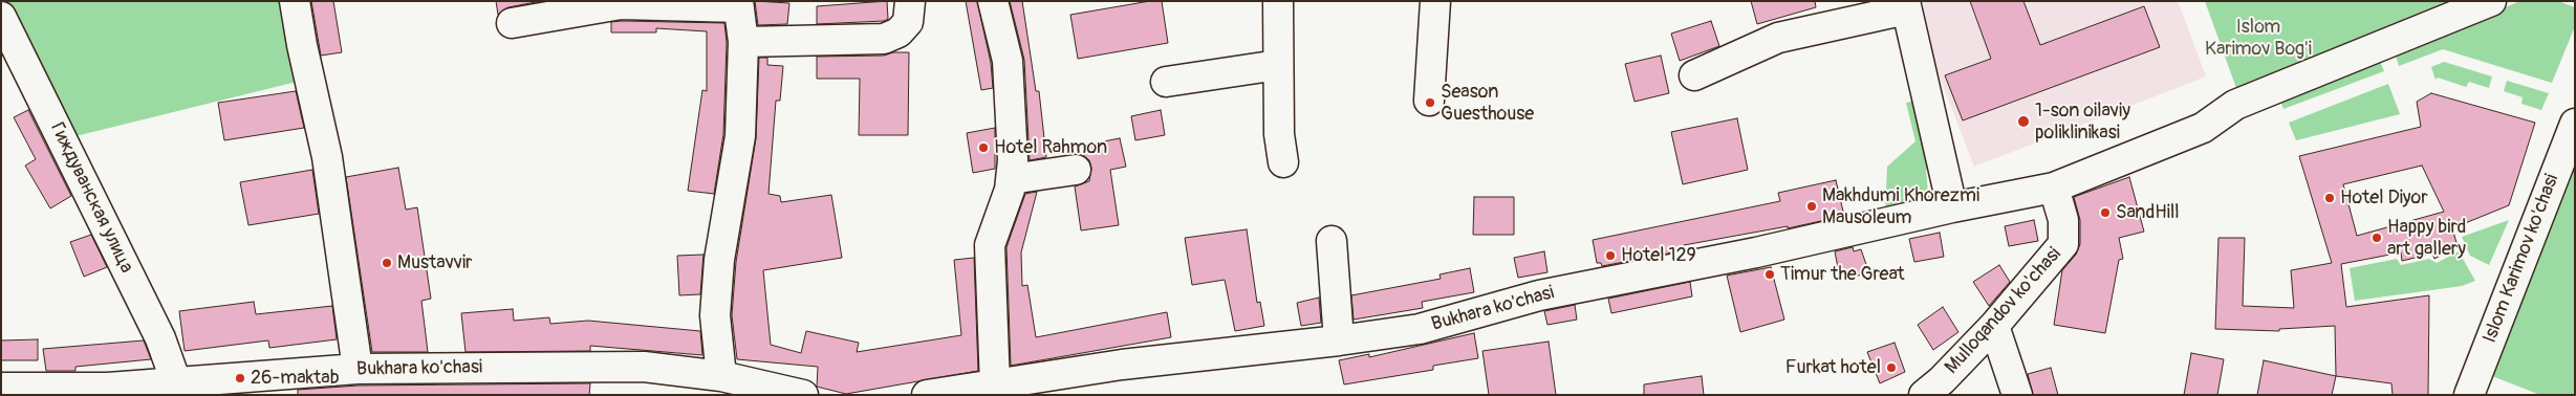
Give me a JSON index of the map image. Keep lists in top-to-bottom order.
{
  "streets": {
    "street": [
      "Гиждуванская улица",
      "Islom Karimov ko'chasi",
      "Bukhara ko'chasi",
      "Mulloqandov ko'chasi"
    ]
  },
  "crossings": [
    ["Гиждуванская улица", "Bukhara ko'chasi"],
    ["Bukhara ko'chasi", "Mulloqandov ko'chasi"]
  ],
  "parks": ["Islom Karimov Bog'i"],
  "places": [
    "Season Guesthouse",
    "1-son oilaviy poliklinikasi",
    "Hotel Rahmon",
    "Hotel Diyor",
    "Makhdumi Khorezmi Mausoleum",
    "SandHill",
    "Happy bird art gallery",
    "Hotel 129",
    "Mustavvir",
    "Timur the Great",
    "Furkat hotel",
    "26-maktab"
  ]
}
